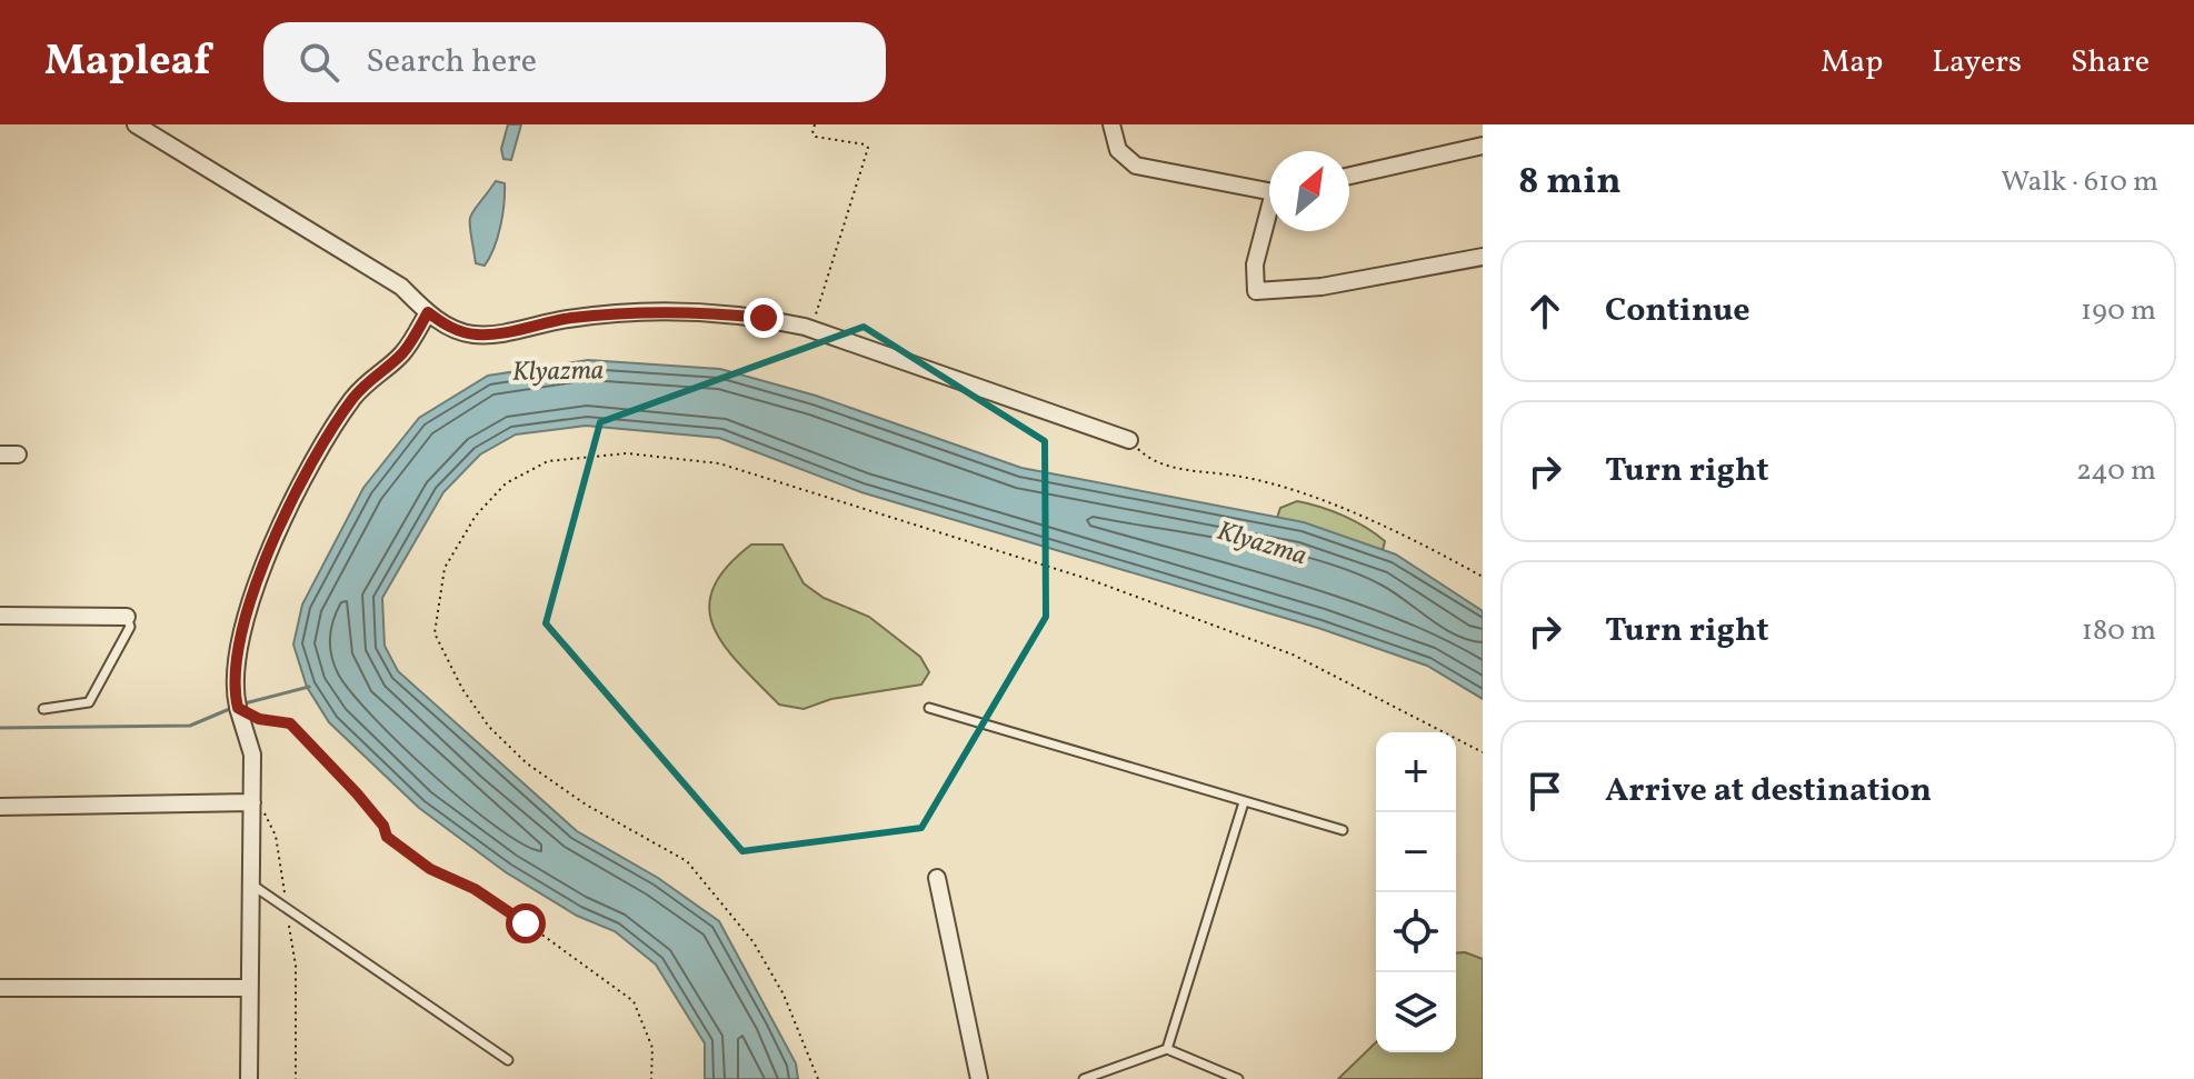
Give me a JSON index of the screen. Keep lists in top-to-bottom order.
{
  "water": ["Klyazma"],
  "north": "top right",
  "page": {
    "header": "Mapleaf",
    "search": "Search here",
    "nav": ["Map", "Layers", "Share"],
    "heading": ["8 min", "Walk · 610 m"],
    "list": [
      ["Continue", "190 m"],
      ["Turn right", "240 m"],
      ["Turn right", "180 m"],
      "Arrive at destination"
    ],
    "map_buttons": ["+", "−"]
  }
}
